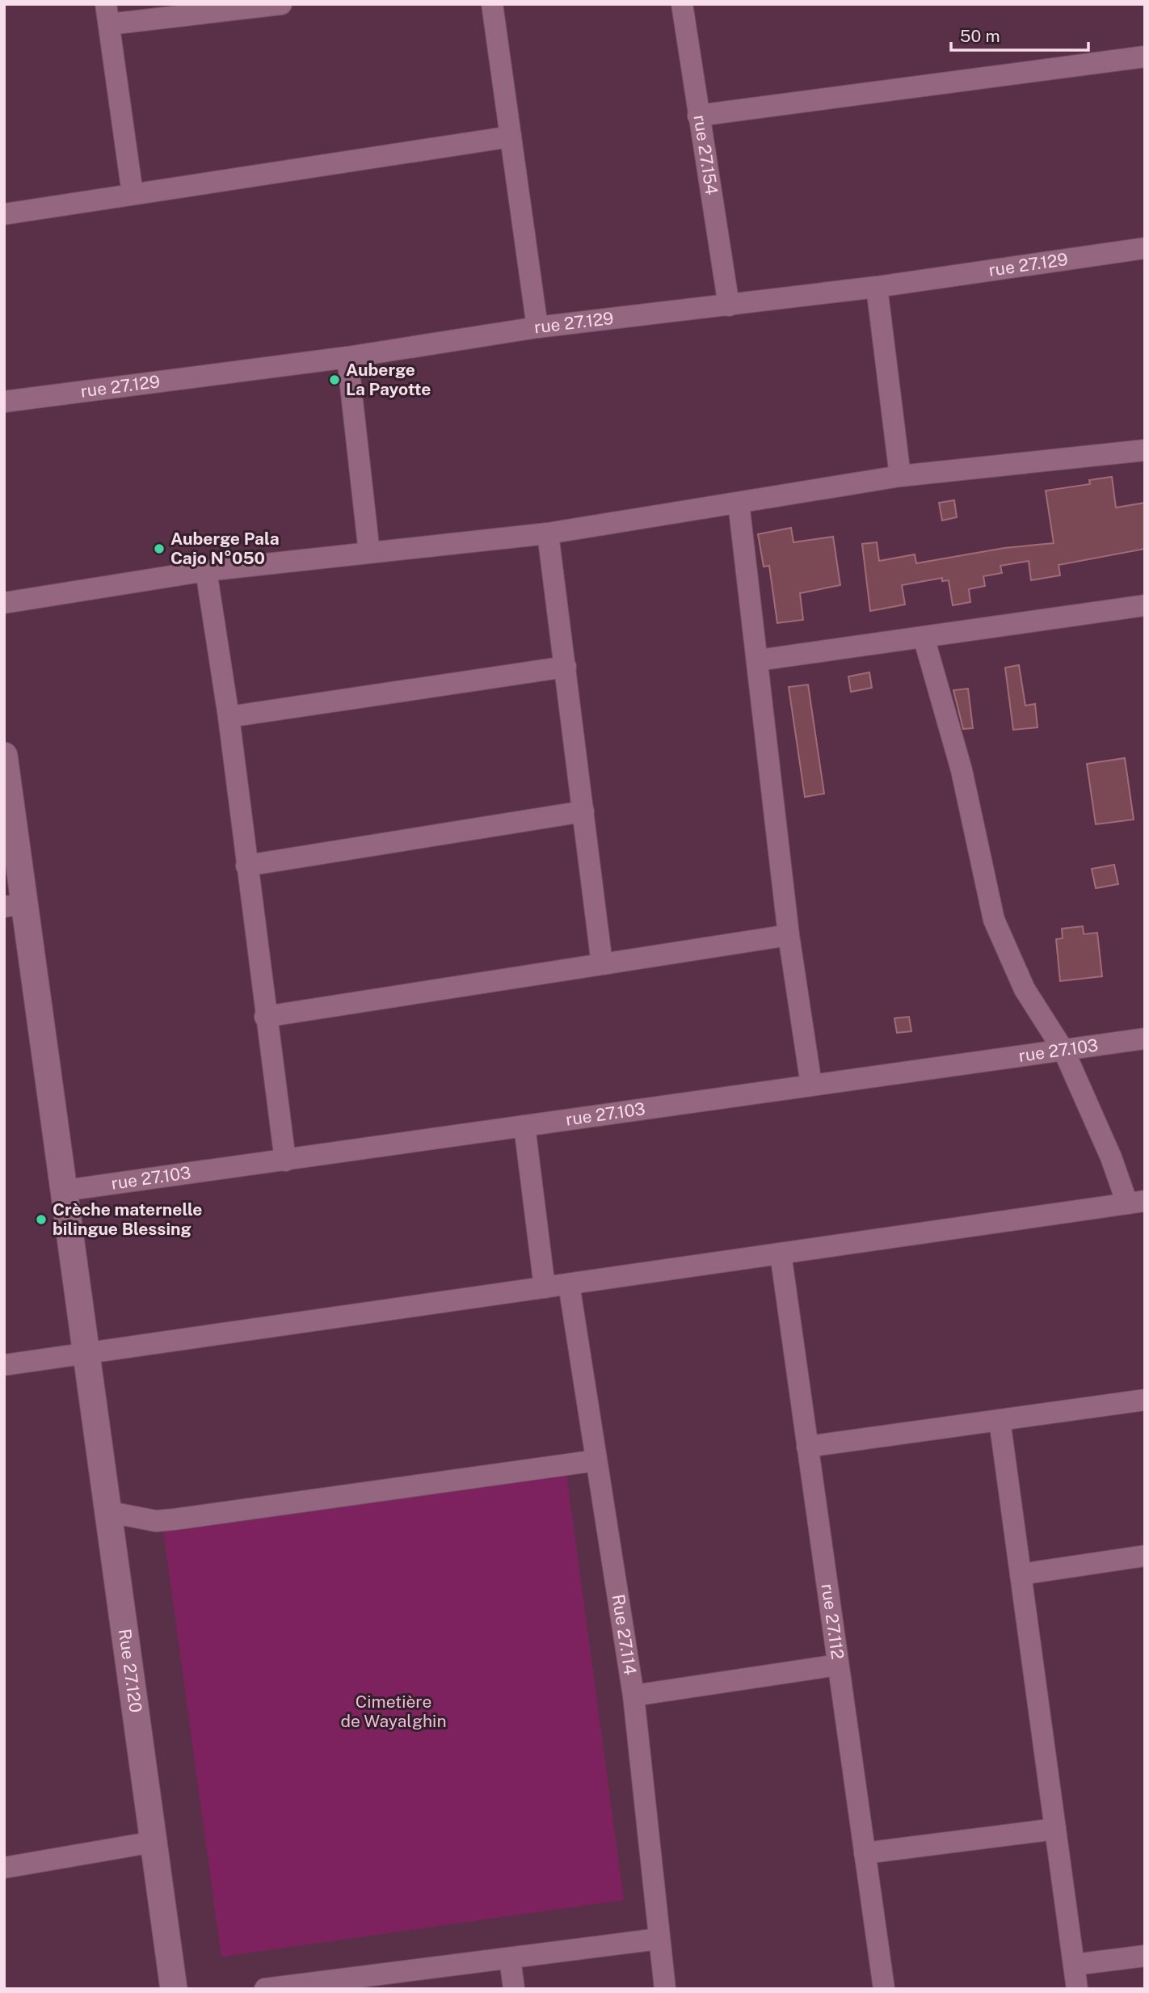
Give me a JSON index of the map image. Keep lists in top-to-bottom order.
{
  "streets": {
    "street": [
      "rue 27.154",
      "rue 27.129",
      "rue 27.103",
      "rue 27.112",
      "Rue 27.114",
      "Rue 27.120"
    ]
  },
  "crossings": [
    ["rue 27.154", "rue 27.129"],
    ["rue 27.103", "Rue 27.120"]
  ],
  "parks": ["Cimetière de Wayalghin"],
  "places": ["Auberge La Payotte", "Auberge Pala Cajo N°050", "Crèche maternelle bilingue Blessing"],
  "scale_bar": "50 m"
}
